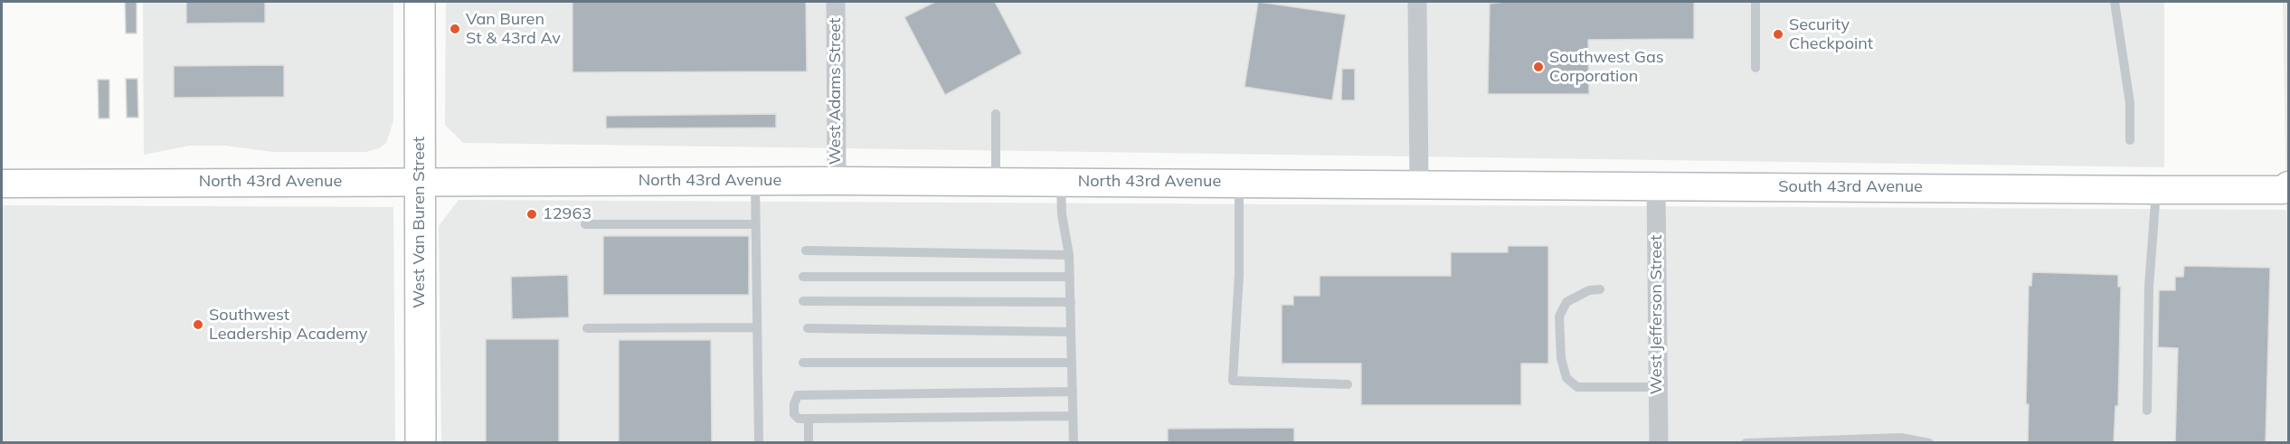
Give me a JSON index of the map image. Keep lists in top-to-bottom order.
{
  "streets": {
    "main road": ["North 43rd Avenue", "South 43rd Avenue", "West Van Buren Street"],
    "street": ["West Adams Street", "West Jefferson Street"]
  },
  "crossings": [
    ["West Adams Street", "North 43rd Avenue"],
    ["North 43rd Avenue", "South 43rd Avenue"],
    ["North 43rd Avenue", "West Van Buren Street"],
    ["South 43rd Avenue", "West Jefferson Street"]
  ],
  "places": [
    "Van Buren St & 43rd Av",
    "Security Checkpoint",
    "Southwest Gas Corporation",
    "12963",
    "Southwest Leadership Academy"
  ]
}
